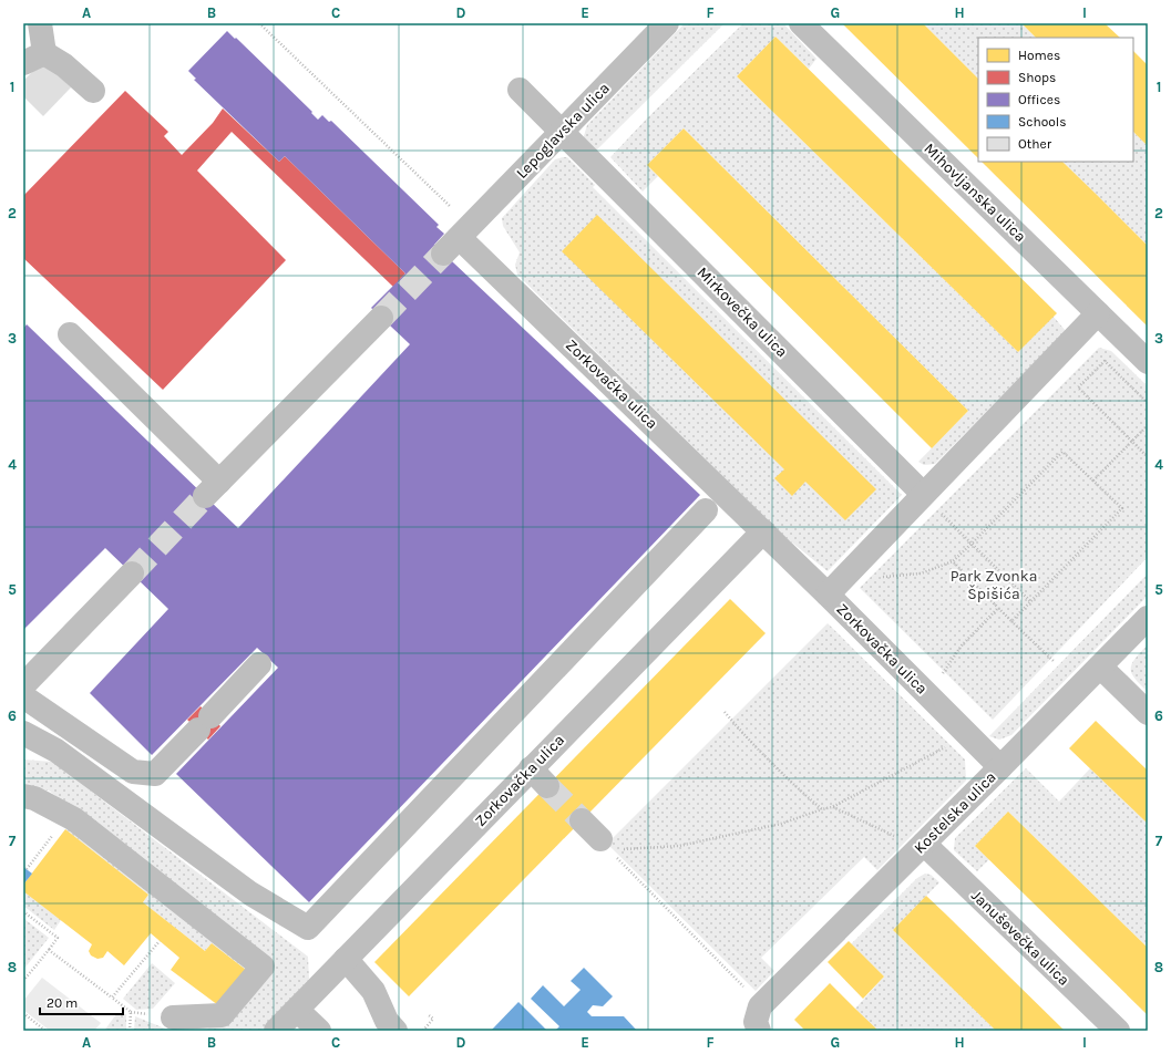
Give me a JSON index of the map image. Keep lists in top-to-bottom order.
{
  "streets": {
    "street": [
      "Lepoglavska ulica",
      "Mihovljanska ulica",
      "Mirkovečka ulica",
      "Zorkovačka ulica",
      "Kostelska ulica",
      "Januševečka ulica"
    ]
  },
  "crossings": [
    ["Lepoglavska ulica", "Mirkovečka ulica"],
    ["Lepoglavska ulica", "Zorkovačka ulica"],
    ["Zorkovačka ulica", "Kostelska ulica"],
    ["Kostelska ulica", "Januševečka ulica"]
  ],
  "parks": ["Park Zvonka Špišića"],
  "legend": [
    "Homes",
    "Shops",
    "Offices",
    "Schools",
    "Other"
  ],
  "scale_bar": "20 m",
  "grid": {
    "columns": [
      "A",
      "B",
      "C",
      "D",
      "E",
      "F",
      "G",
      "H",
      "I"
    ],
    "rows": [
      "1",
      "2",
      "3",
      "4",
      "5",
      "6",
      "7",
      "8"
    ]
  }
}
